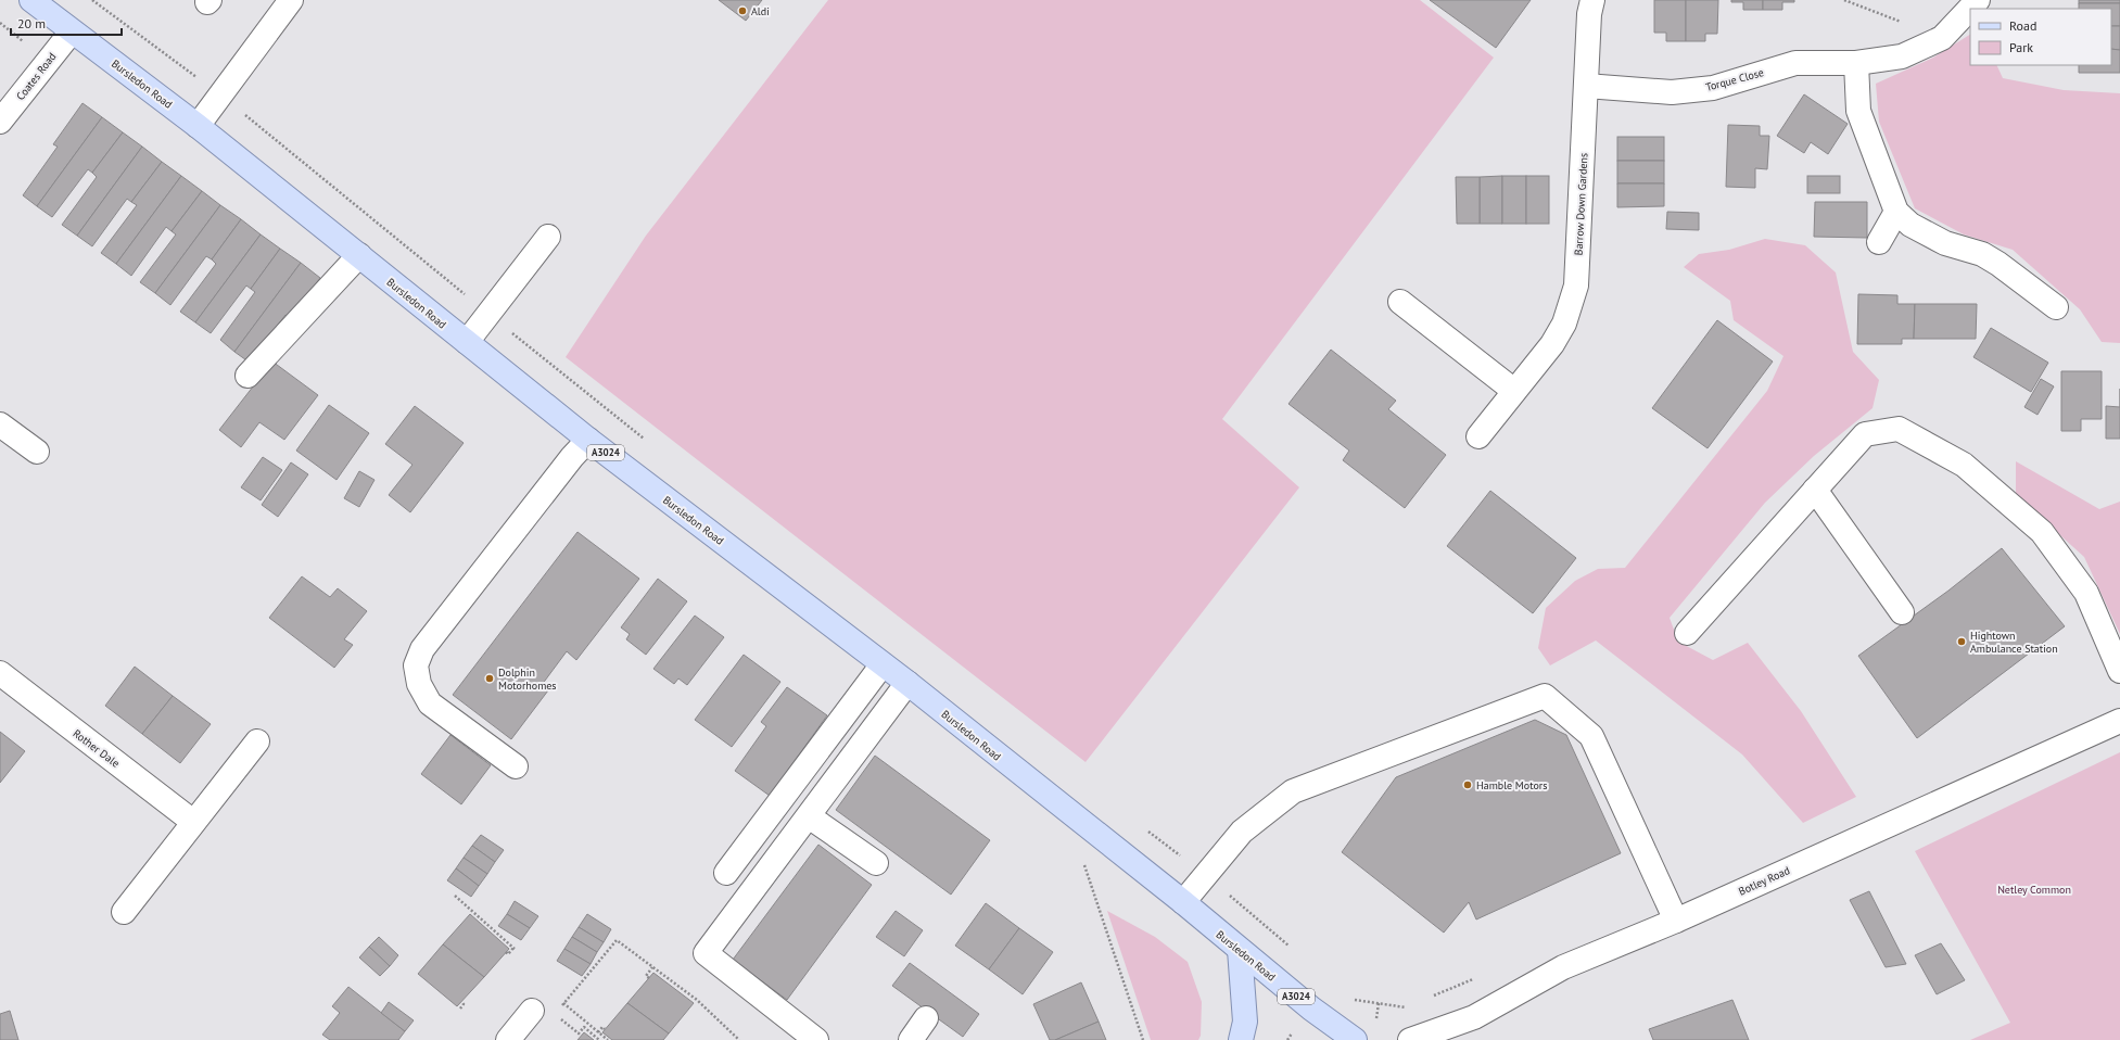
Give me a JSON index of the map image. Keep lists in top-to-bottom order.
{
  "streets": {
    "main road": ["Bursledon Road", "A3024"],
    "street": [
      "Coates Road",
      "Torque Close",
      "Barrow Down Gardens",
      "Rother Dale",
      "Botley Road"
    ]
  },
  "crossings": [
    ["Coates Road", "Bursledon Road"],
    ["Torque Close", "Barrow Down Gardens"]
  ],
  "parks": ["Netley Common"],
  "places": [
    "Aldi",
    "Hightown Ambulance Station",
    "Dolphin Motorhomes",
    "Hamble Motors"
  ],
  "legend": ["Road", "Park"],
  "scale_bar": "20 m"
}
